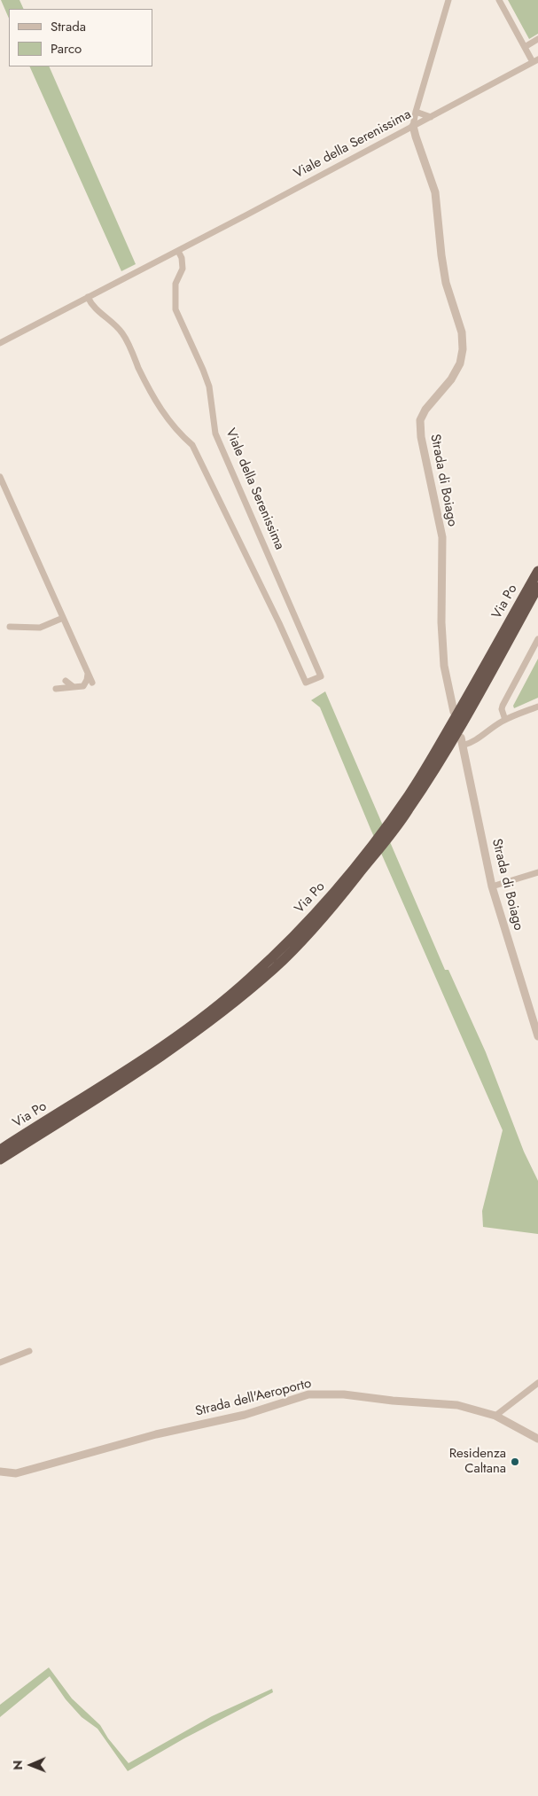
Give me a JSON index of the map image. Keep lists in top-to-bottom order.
{
  "streets": {
    "highway": ["Via Po"],
    "street": ["Viale della Serenissima", "Strada di Boiago", "Strada dell'Aeroporto"]
  },
  "crossings": [
    ["Viale della Serenissima", "Strada di Boiago"]
  ],
  "places": ["Residenza Caltana"],
  "legend": ["Strada", "Parco"],
  "north": "left"
}
